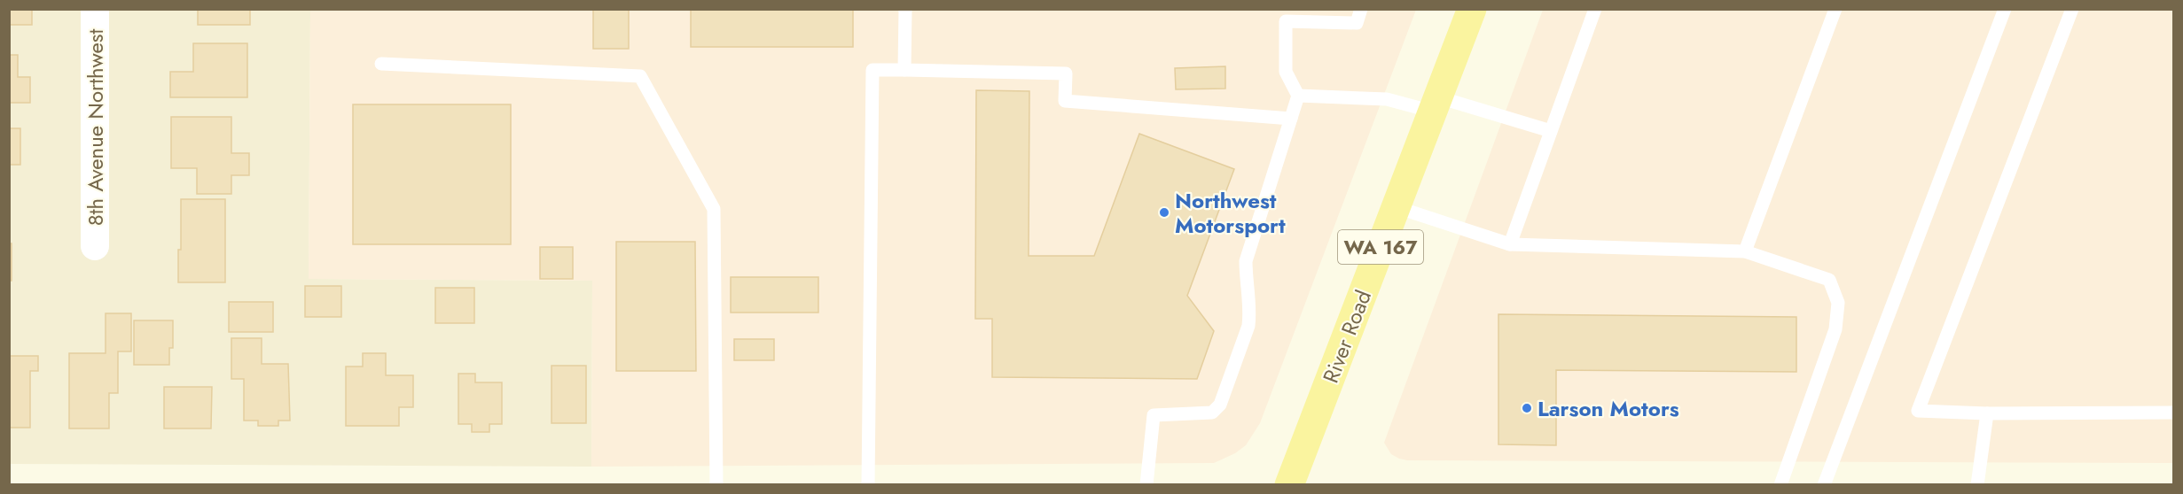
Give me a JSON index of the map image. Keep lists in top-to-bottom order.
{
  "streets": {
    "main road": ["WA 167", "River Road"],
    "street": ["8th Avenue Northwest"]
  },
  "places": ["Northwest Motorsport", "Larson Motors"]
}
